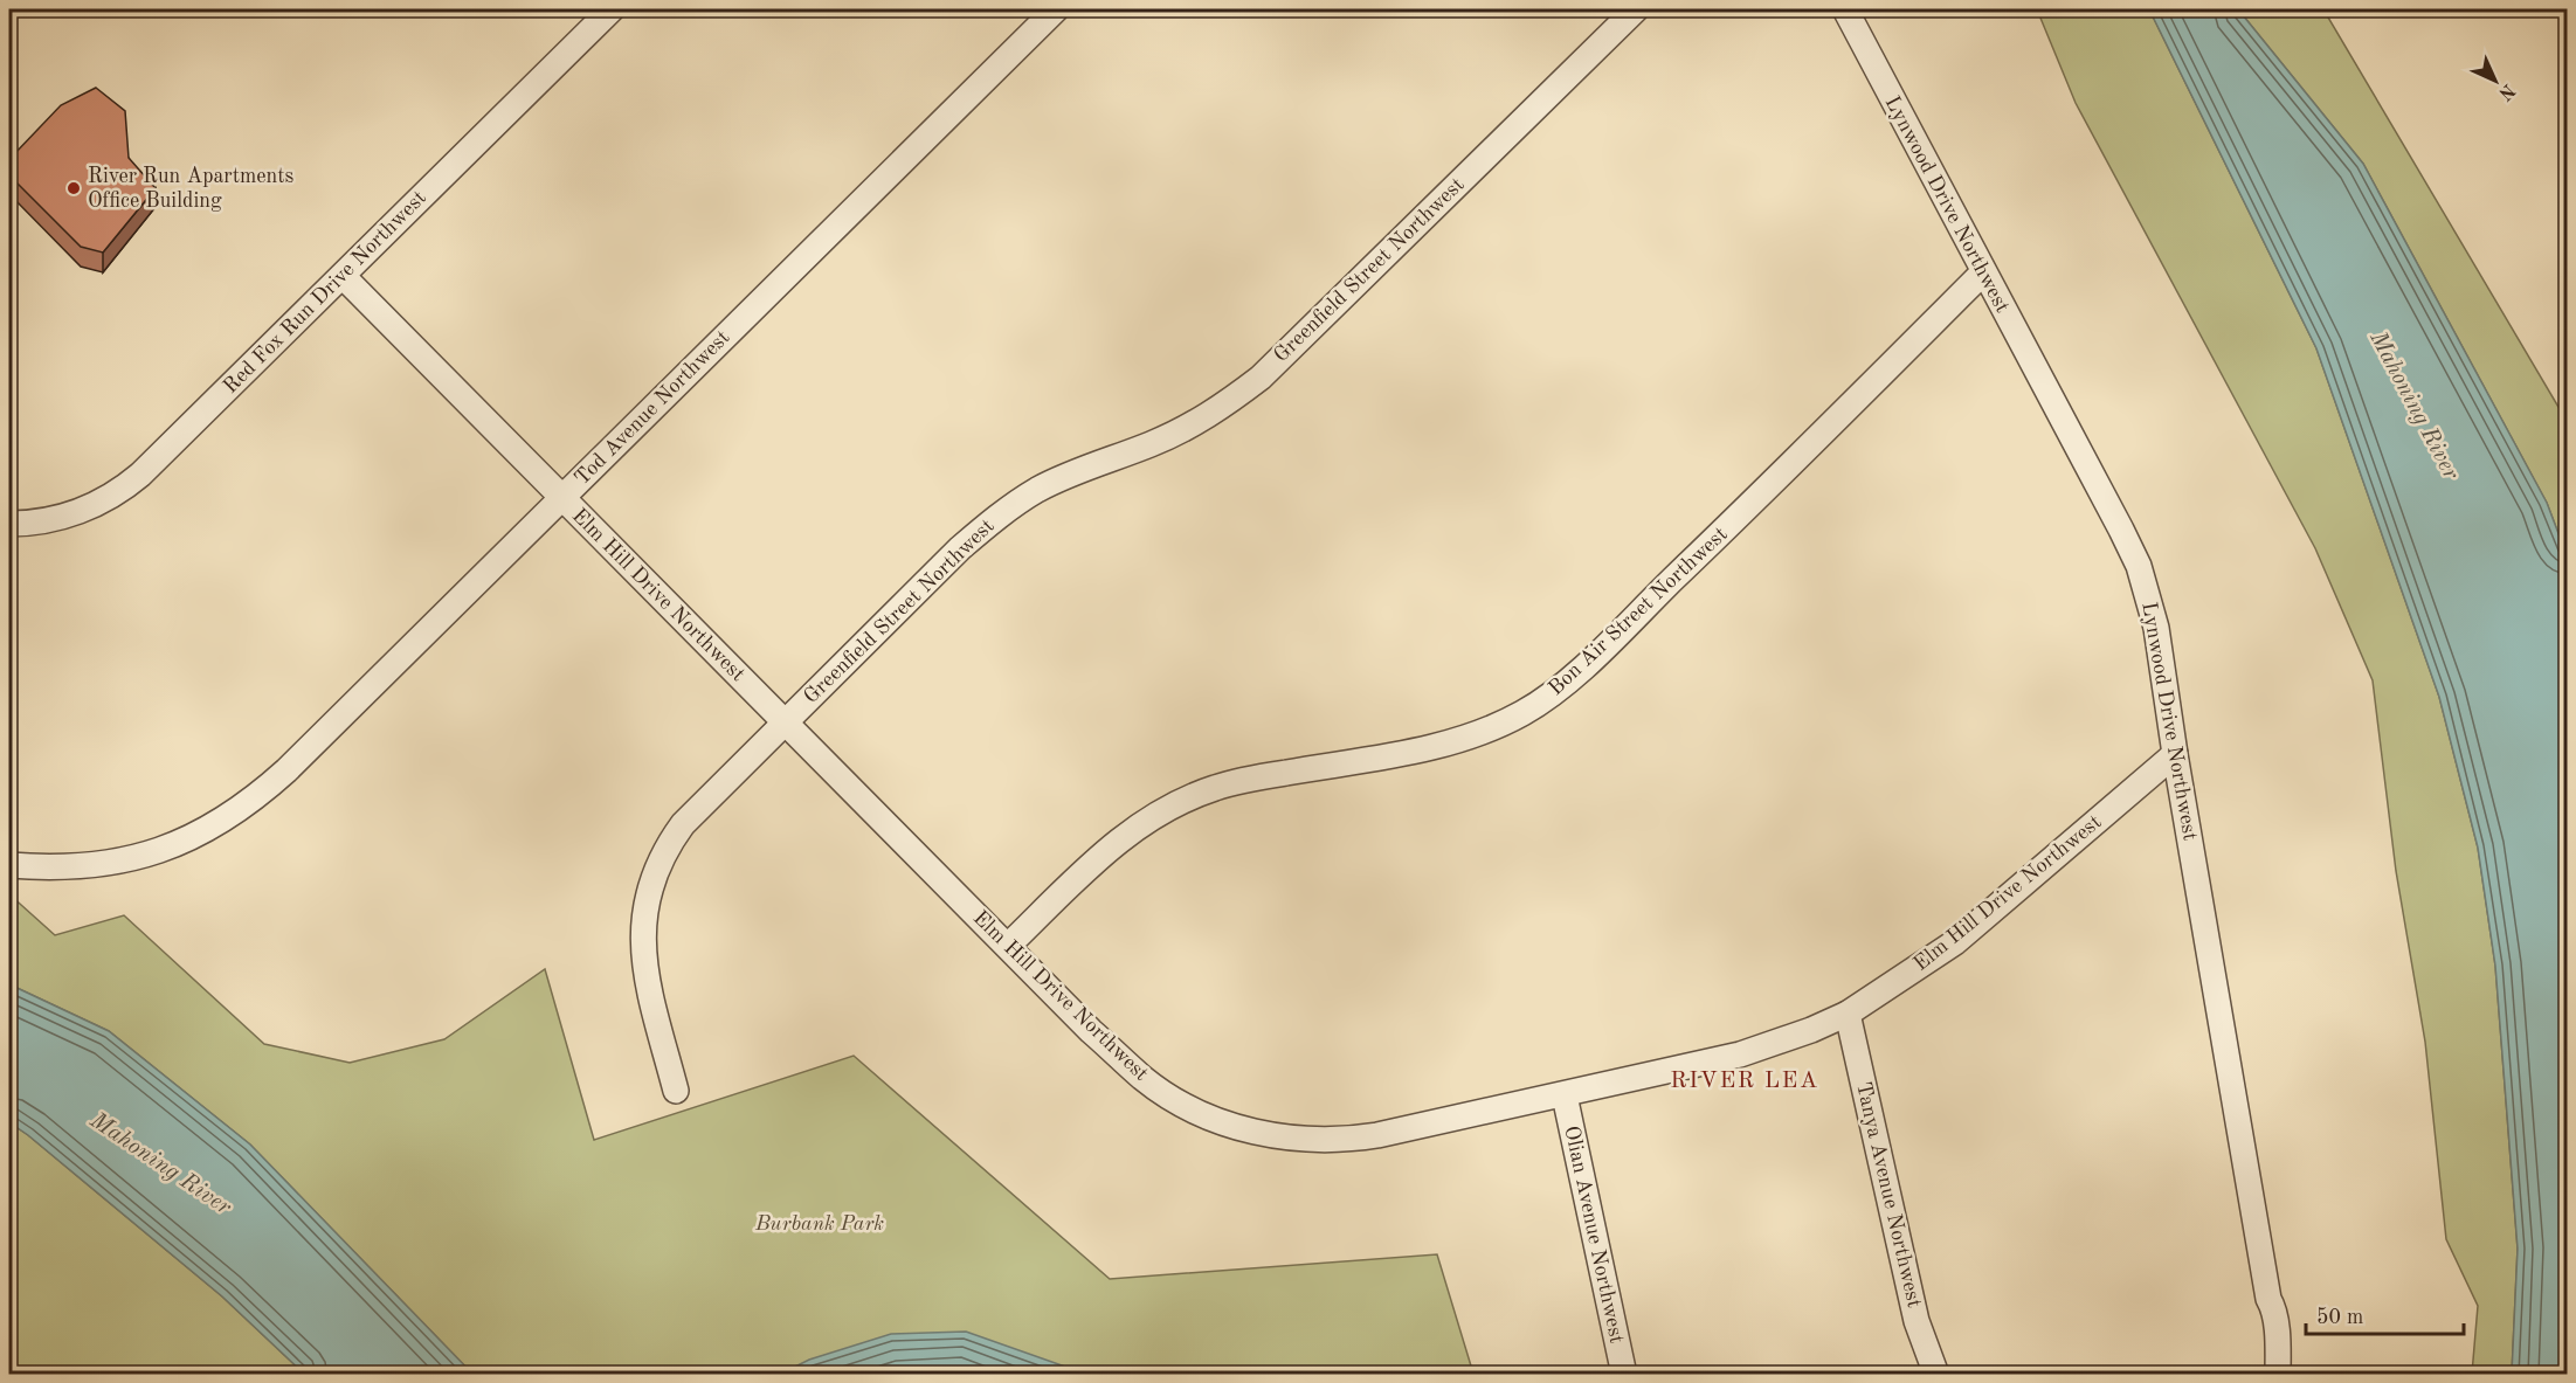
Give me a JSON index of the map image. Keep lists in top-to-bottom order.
{
  "streets": {
    "street": [
      "Lynwood Drive Northwest",
      "Greenfield Street Northwest",
      "Red Fox Run Drive Northwest",
      "Tod Avenue Northwest",
      "Elm Hill Drive Northwest",
      "Bon Air Street Northwest",
      "Tanya Avenue Northwest",
      "Olian Avenue Northwest"
    ]
  },
  "crossings": [
    ["Lynwood Drive Northwest", "Elm Hill Drive Northwest"],
    ["Lynwood Drive Northwest", "Bon Air Street Northwest"],
    ["Greenfield Street Northwest", "Elm Hill Drive Northwest"],
    ["Red Fox Run Drive Northwest", "Elm Hill Drive Northwest"],
    ["Tod Avenue Northwest", "Elm Hill Drive Northwest"],
    ["Elm Hill Drive Northwest", "Bon Air Street Northwest"],
    ["Elm Hill Drive Northwest", "Tanya Avenue Northwest"],
    ["Elm Hill Drive Northwest", "Olian Avenue Northwest"]
  ],
  "districts": ["RIVER LEA"],
  "water": ["Mahoning River"],
  "parks": ["Burbank Park"],
  "places": ["River Run Apartments Office Building"],
  "scale_bar": "50 m",
  "north": "bottom right"
}
